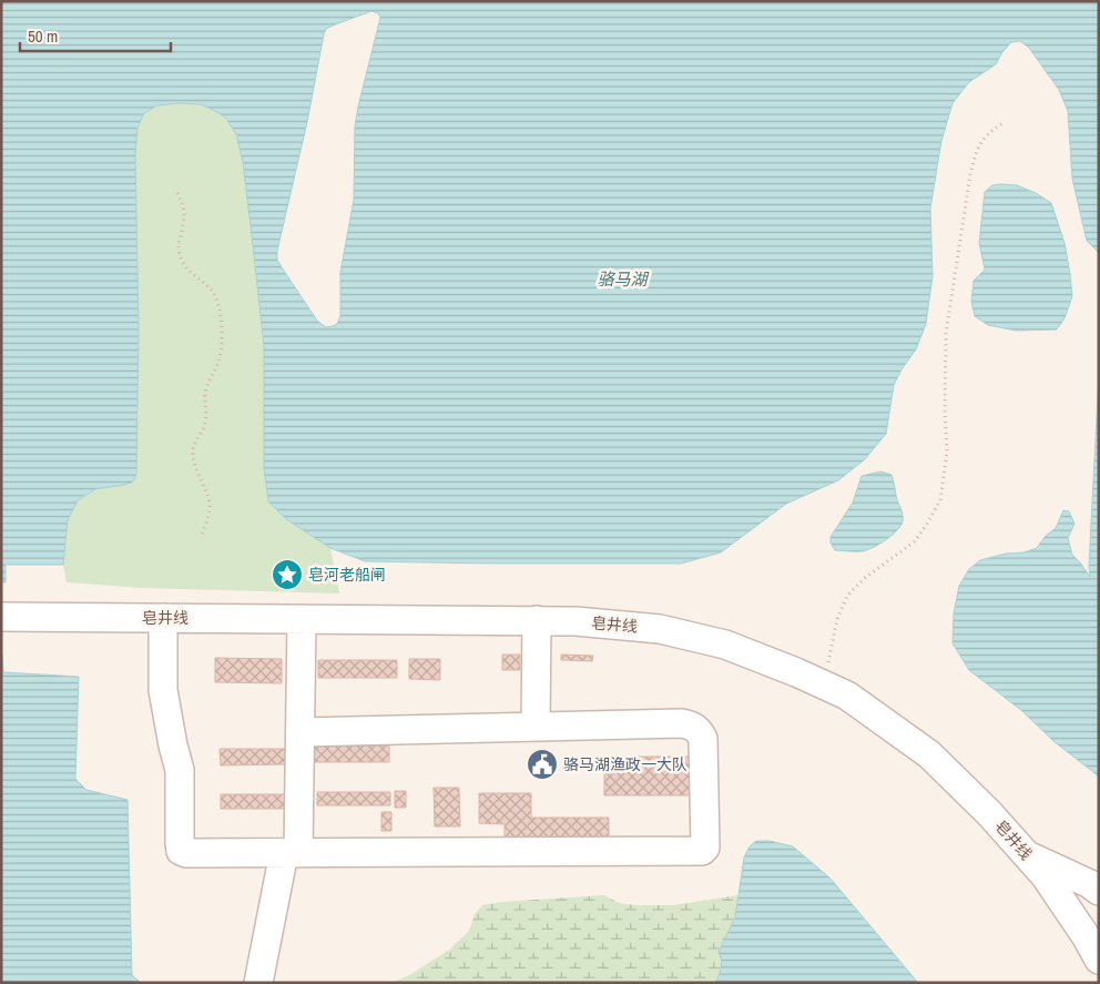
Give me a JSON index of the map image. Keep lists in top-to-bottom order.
{
  "streets": {
    "street": ["皂井线"]
  },
  "water": ["骆马湖"],
  "places": {
    "place": ["皂河老船闸"],
    "public building": ["骆马湖渔政一大队"]
  },
  "scale_bar": "50 m"
}
